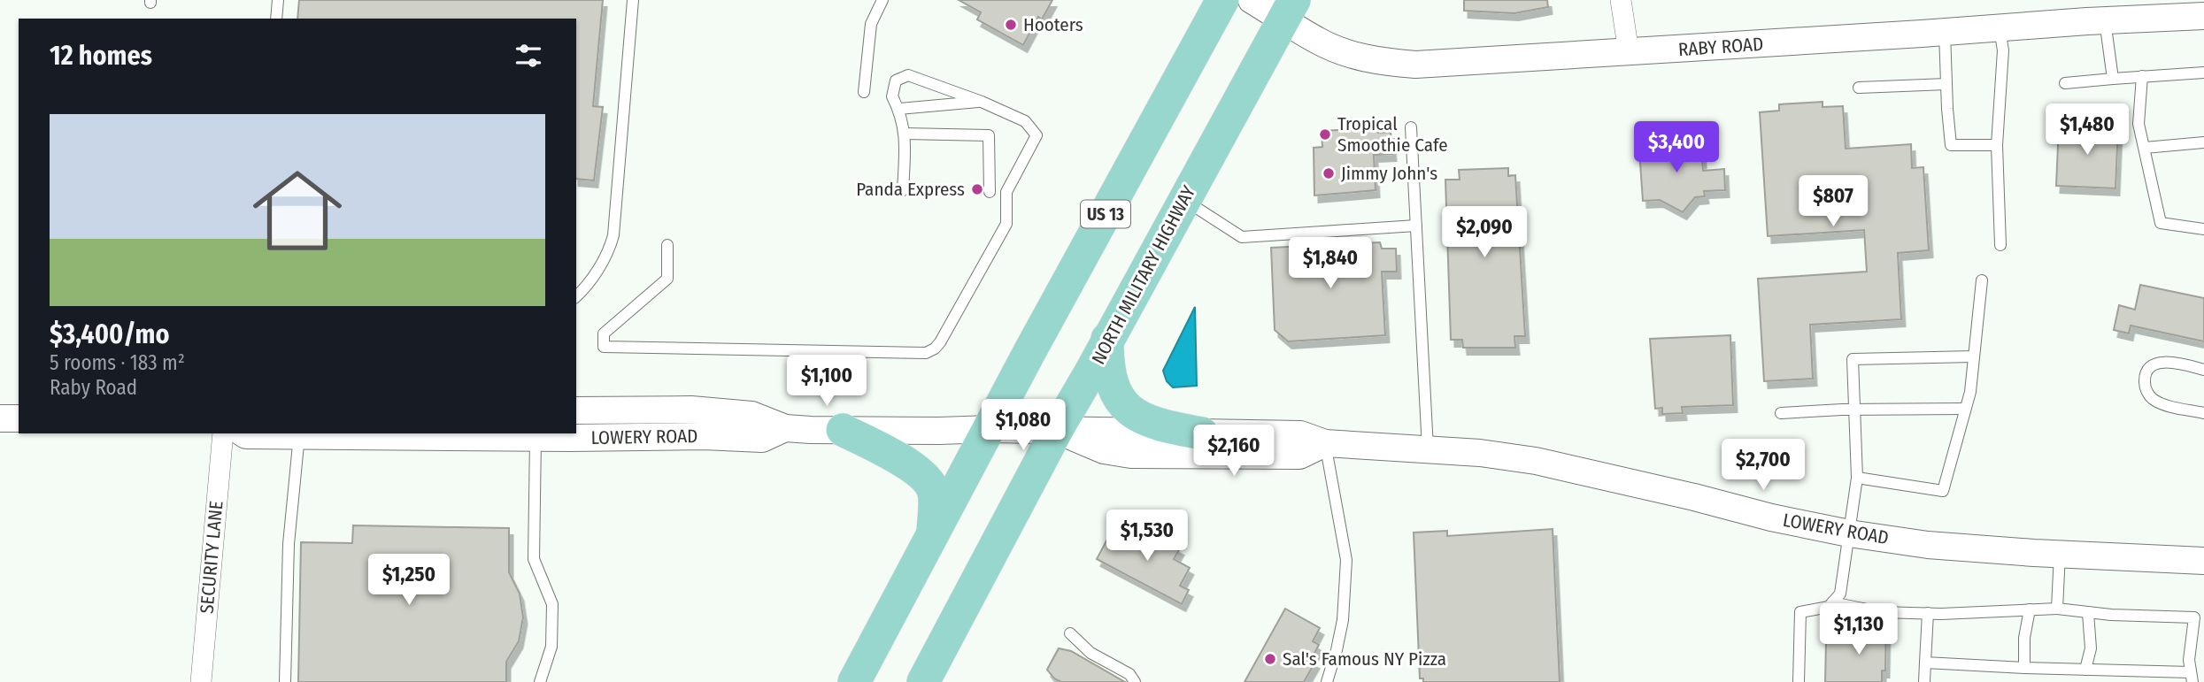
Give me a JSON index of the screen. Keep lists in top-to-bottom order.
{
  "streets": {
    "main road": ["US 13", "NORTH MILITARY HIGHWAY"],
    "street": ["RABY ROAD", "LOWERY ROAD", "SECURITY LANE"]
  },
  "crossings": [
    ["RABY ROAD", "NORTH MILITARY HIGHWAY"],
    ["US 13", "LOWERY ROAD"],
    ["NORTH MILITARY HIGHWAY", "LOWERY ROAD"]
  ],
  "places": [
    "Hooters",
    "Tropical Smoothie Cafe",
    "Jimmy John's",
    "Panda Express",
    "Sal's Famous NY Pizza"
  ],
  "page": {
    "heading": "12 homes",
    "list": [
      {
        "name": "$3,400/mo",
        "note": "5 rooms · 183 m² · Raby Road"
      }
    ],
    "price": [
      "$1,480",
      "$3,400",
      "$807",
      "$2,090",
      "$1,840",
      "$1,100",
      "$1,080",
      "$2,160",
      "$2,700",
      "$1,530",
      "$1,250",
      "$1,130"
    ]
  }
}
